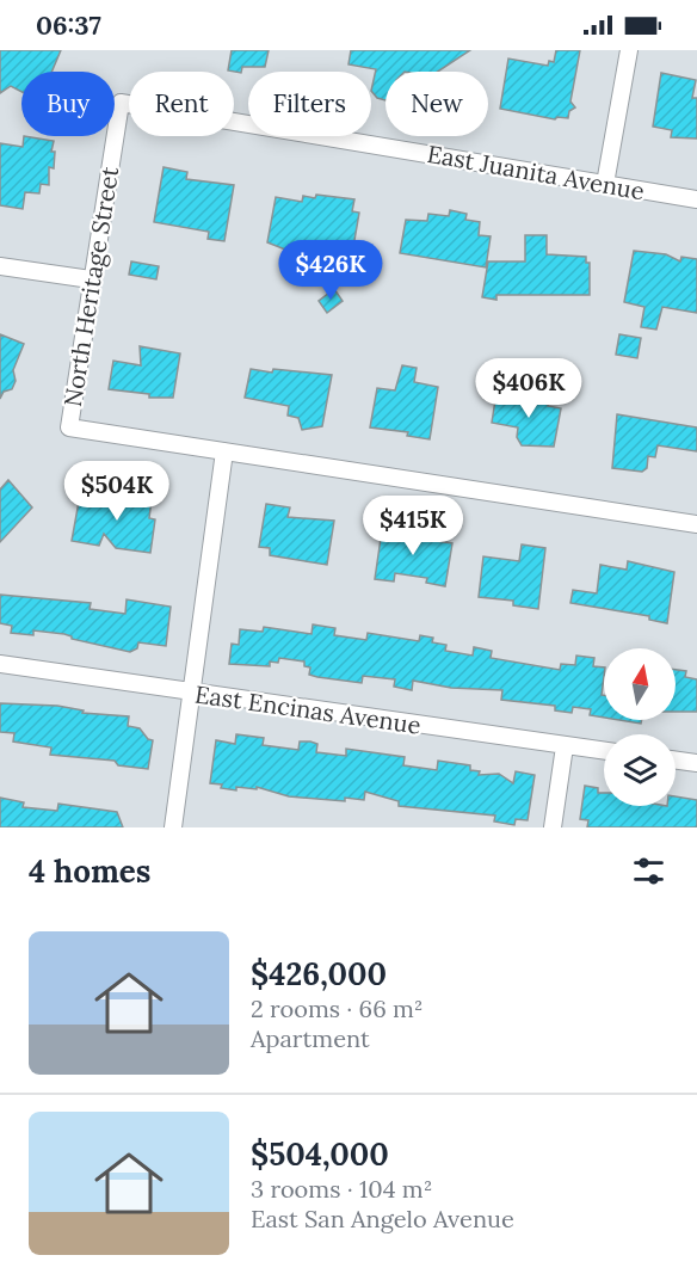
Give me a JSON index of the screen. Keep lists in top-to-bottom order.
{
  "streets": {
    "street": ["East Juanita Avenue", "North Heritage Street", "East Encinas Avenue"]
  },
  "crossings": [
    ["East Juanita Avenue", "North Heritage Street"]
  ],
  "north": "top",
  "page": {
    "status": "06:37",
    "chip": [
      "Buy",
      "Rent",
      "Filters",
      "New"
    ],
    "price": [
      "$426K",
      "$406K",
      "$504K",
      "$415K"
    ],
    "heading": "4 homes",
    "list": [
      {
        "name": "$426,000",
        "note": "2 rooms · 66 m² · Apartment"
      },
      {
        "name": "$504,000",
        "note": "3 rooms · 104 m² · East San Angelo Avenue"
      }
    ]
  }
}
